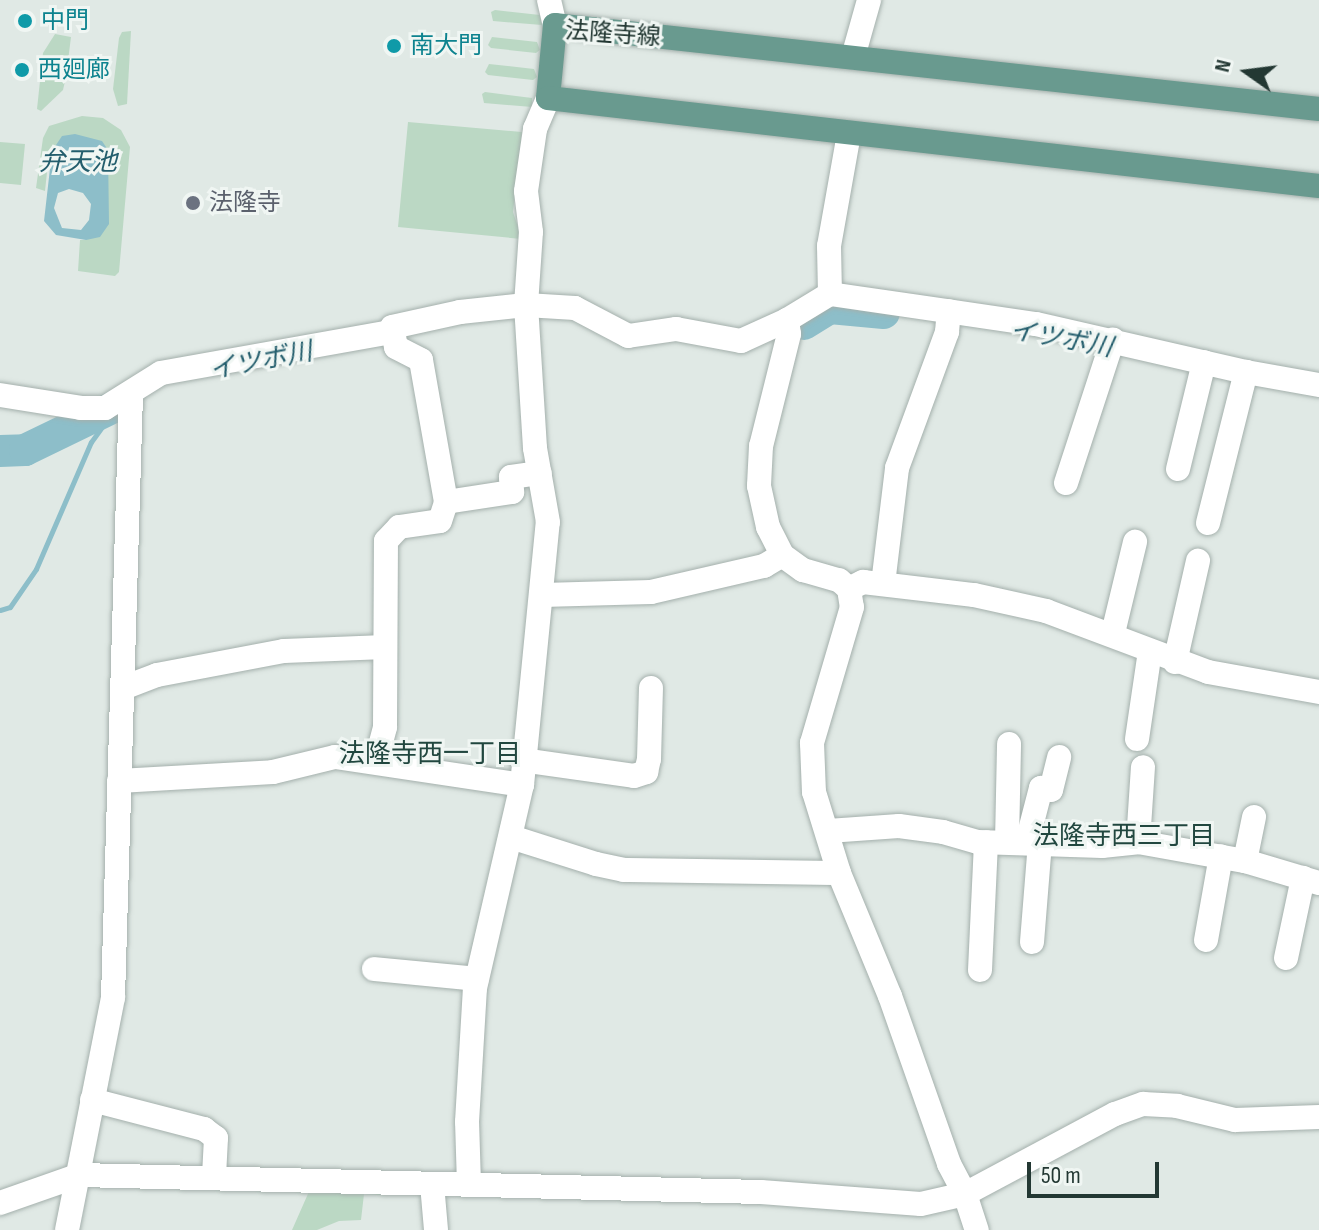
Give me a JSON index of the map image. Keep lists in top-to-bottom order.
{
  "streets": {
    "main road": ["法隆寺線"]
  },
  "districts": ["法隆寺西一丁目", "法隆寺西三丁目"],
  "water": ["弁天池", "イツボ川"],
  "places": [
    "中門",
    "南大門",
    "西廻廊",
    "法隆寺"
  ],
  "scale_bar": "50 m",
  "north": "left"
}
